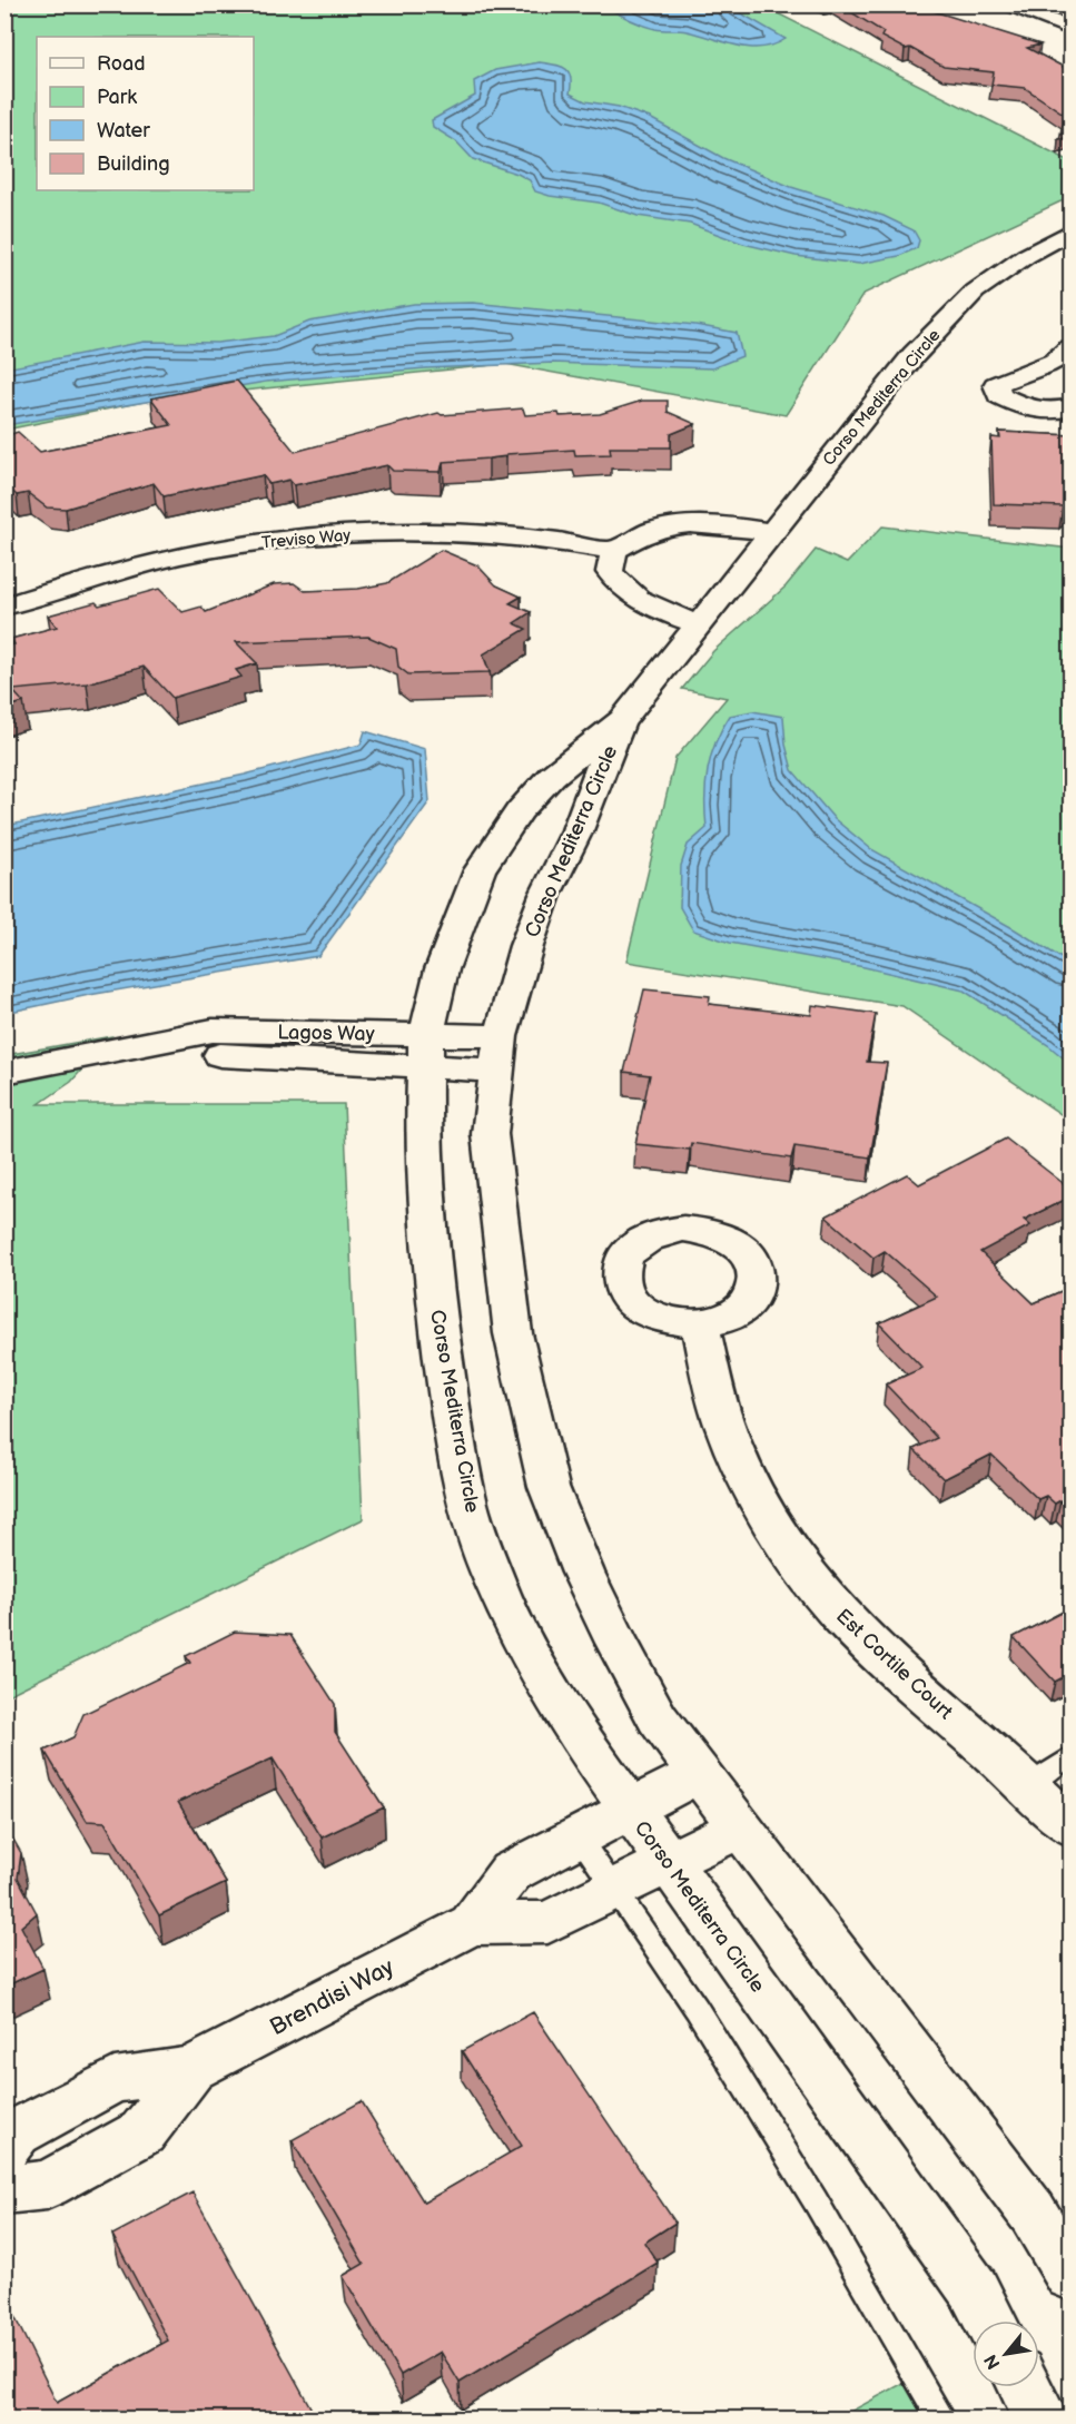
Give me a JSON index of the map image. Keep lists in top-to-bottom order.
{
  "streets": {
    "street": [
      "Corso Mediterra Circle",
      "Treviso Way",
      "Lagos Way",
      "Est Cortile Court",
      "Brendisi Way"
    ]
  },
  "crossings": [
    ["Corso Mediterra Circle", "Lagos Way"],
    ["Corso Mediterra Circle", "Brendisi Way"]
  ],
  "legend": [
    "Road",
    "Park",
    "Water",
    "Building"
  ],
  "north": "bottom left"
}
